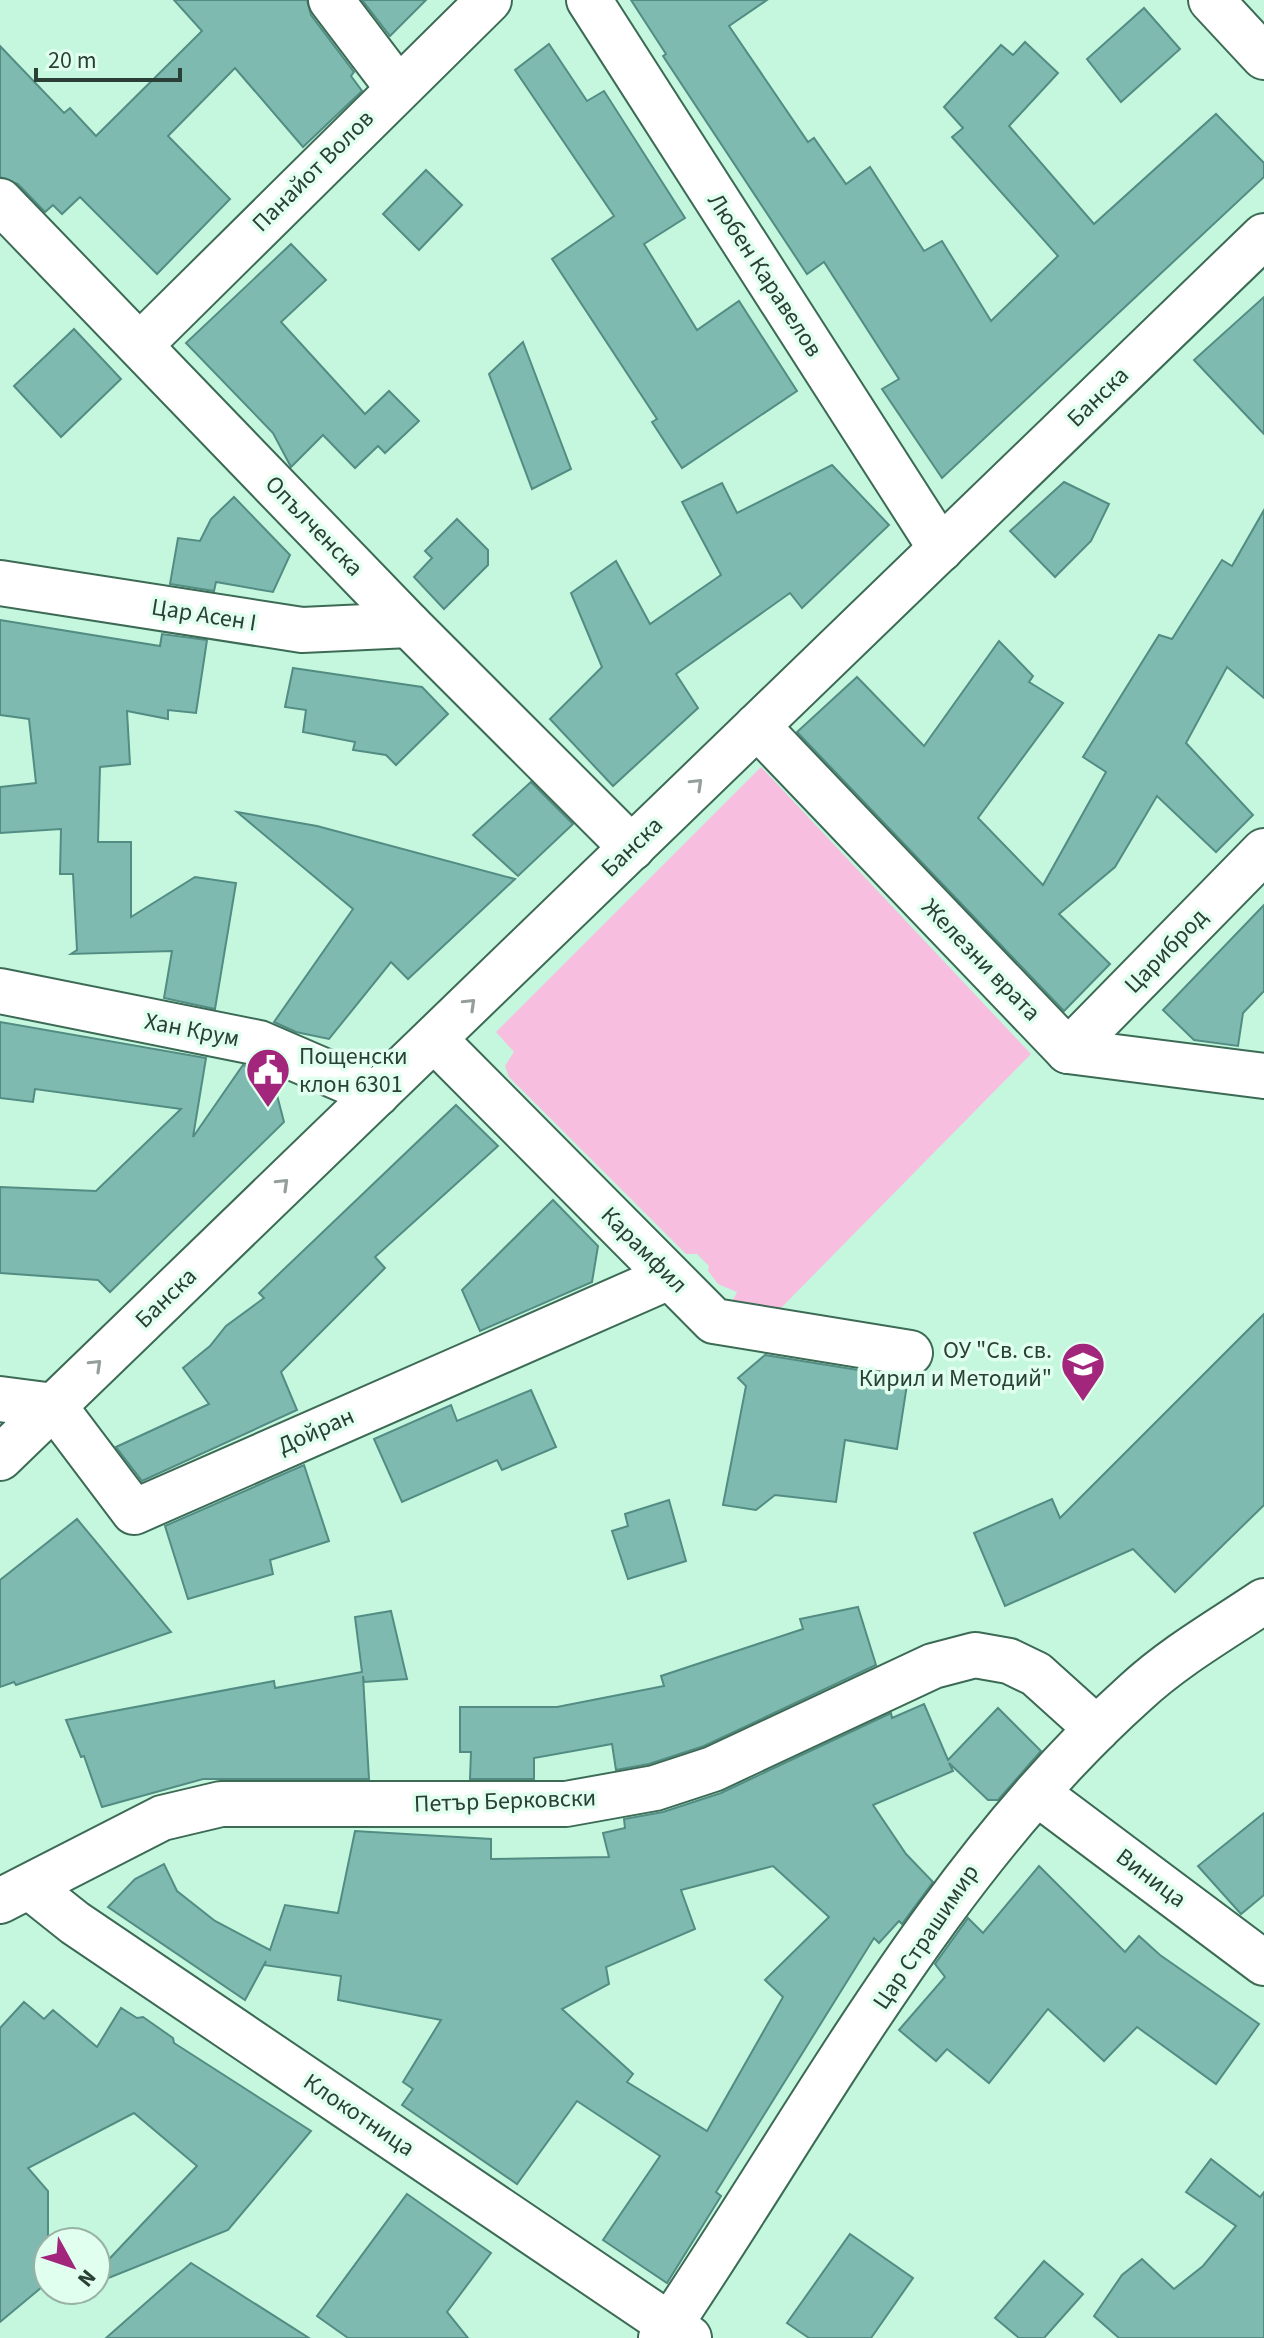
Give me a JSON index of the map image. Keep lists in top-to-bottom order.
{
  "streets": {
    "street": [
      "Панайот Волов",
      "Любен Каравелов",
      "Банска",
      "Опълченска",
      "Цар Асен I",
      "Цариброд",
      "Железни врата",
      "Хан Крум",
      "Карамфил",
      "Дойран",
      "Петър Берковски",
      "Виница",
      "Цар Страшимир",
      "Клокотница"
    ]
  },
  "crossings": [
    ["Панайот Волов", "Опълченска"],
    ["Любен Каравелов", "Банска"],
    ["Банска", "Опълченска"],
    ["Банска", "Железни врата"],
    ["Банска", "Хан Крум"],
    ["Банска", "Карамфил"],
    ["Банска", "Дойран"],
    ["Опълченска", "Цар Асен I"],
    ["Цариброд", "Железни врата"],
    ["Карамфил", "Дойран"],
    ["Петър Берковски", "Цар Страшимир"],
    ["Петър Берковски", "Клокотница"],
    ["Виница", "Цар Страшимир"],
    ["Цар Страшимир", "Клокотница"]
  ],
  "one_way": ["Банска"],
  "places": {
    "public building": ["Пощенски клон 6301"],
    "school or university": ["ОУ \"Св. св. Кирил и Методий\""]
  },
  "scale_bar": "20 m",
  "north": "bottom right"
}
